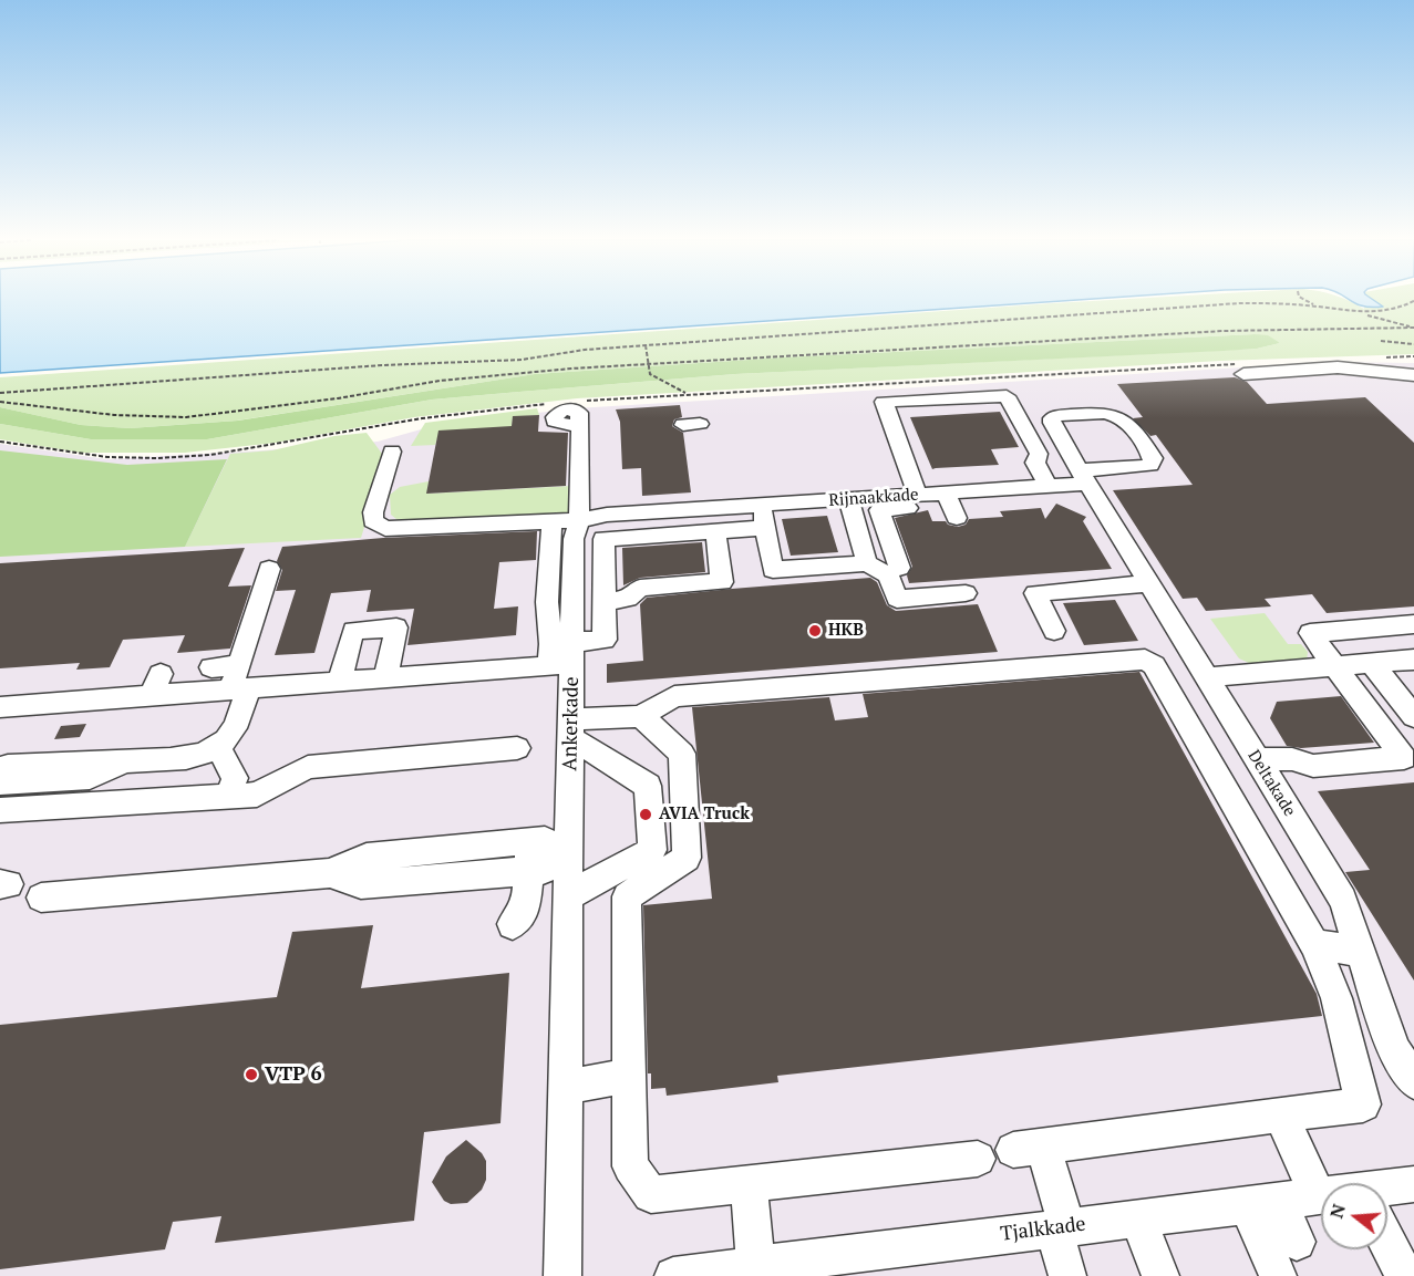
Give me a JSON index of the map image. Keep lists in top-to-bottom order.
{
  "streets": {
    "street": [
      "Rijnaakkade",
      "Ankerkade",
      "Deltakade",
      "Tjalkkade"
    ]
  },
  "places": ["HKB", "AVIA Truck", "VTP 6"],
  "north": "left"
}
